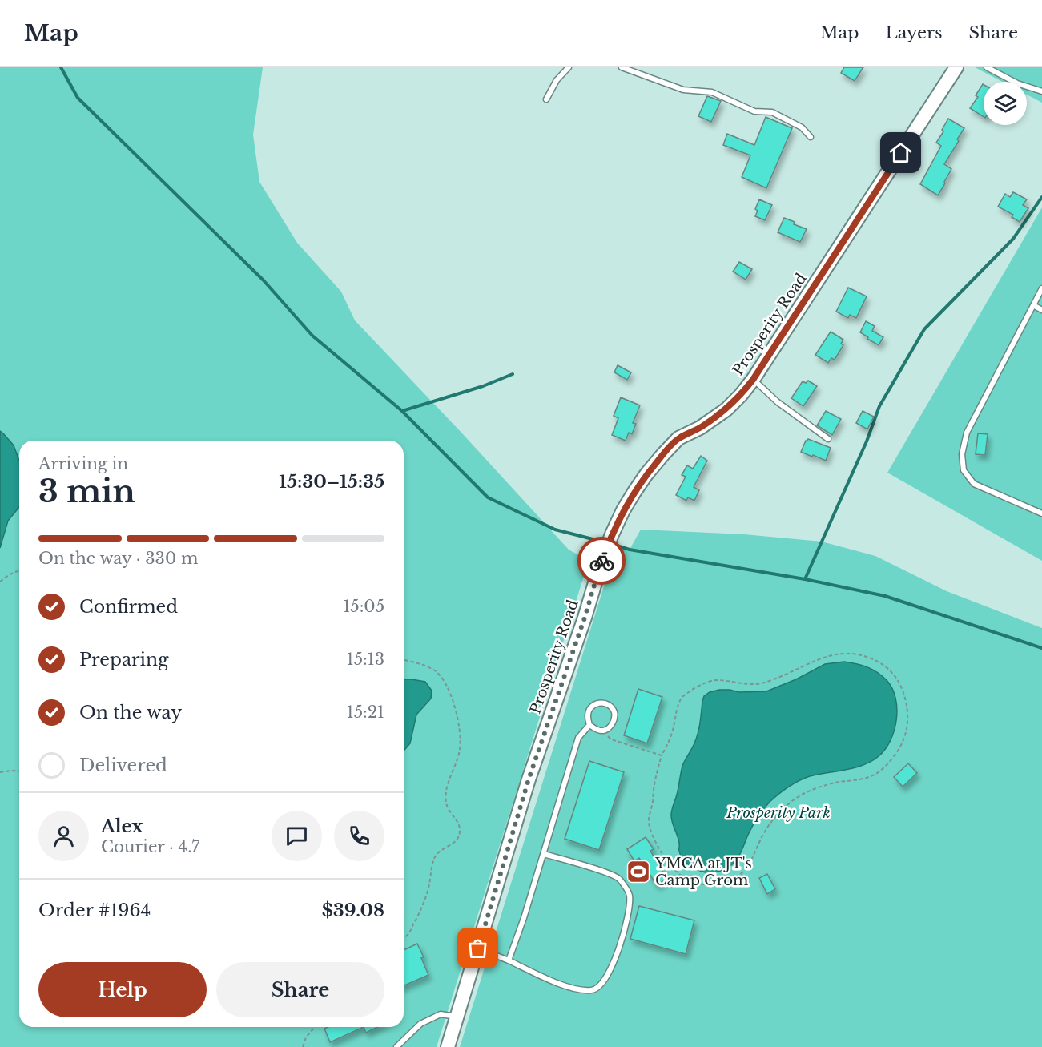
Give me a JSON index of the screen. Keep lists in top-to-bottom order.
{
  "streets": {
    "street": ["Prosperity Road"]
  },
  "parks": ["Prosperity Park"],
  "places": {
    "sports": ["YMCA at JT's Camp Grom"]
  },
  "page": {
    "header": "Map",
    "nav": ["Map", "Layers", "Share"],
    "heading": ["3 min", "Arriving in", "15:30–15:35"],
    "panel": [
      "Alex",
      "Courier · 4.7",
      "Order #1964",
      "$39.08"
    ],
    "bar": "On the way · 330 m",
    "list": [
      ["Confirmed", "15:05"],
      ["Preparing", "15:13"],
      ["On the way", "15:21"],
      "Delivered"
    ],
    "buttons": ["Help", "Share"]
  }
}
